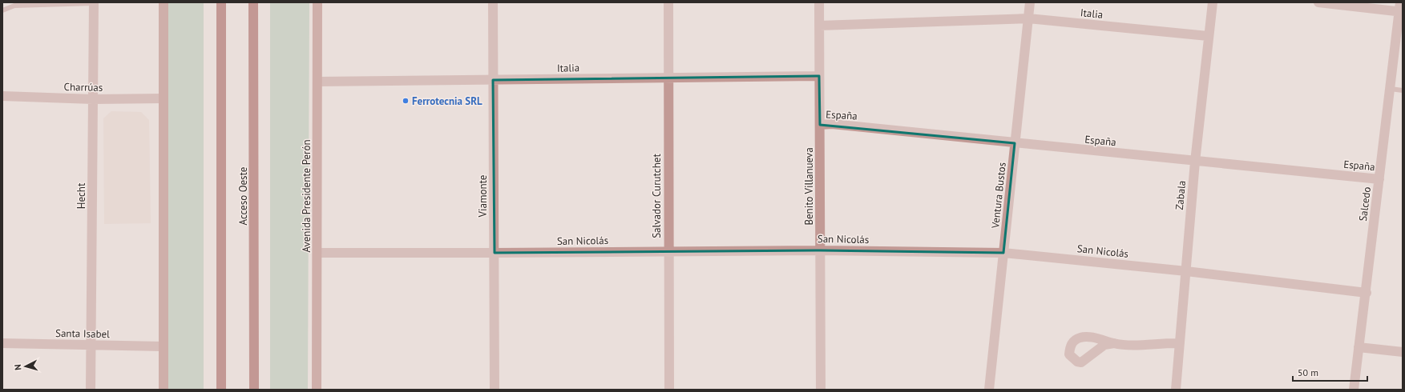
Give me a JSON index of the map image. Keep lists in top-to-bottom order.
{
  "streets": {
    "highway": ["Acceso Oeste"],
    "street": [
      "Italia",
      "Charrúas",
      "España",
      "Benito Villanueva",
      "Ventura Bustos",
      "Zabala",
      "Hecht",
      "Avenida Presidente Perón",
      "Viamonte",
      "Salvador Curutchet",
      "Salcedo",
      "San Nicolás",
      "Santa Isabel"
    ]
  },
  "crossings": [
    ["Italia", "Benito Villanueva"],
    ["Italia", "Ventura Bustos"],
    ["Italia", "Zabala"],
    ["Italia", "Avenida Presidente Perón"],
    ["Italia", "Viamonte"],
    ["Italia", "Salvador Curutchet"],
    ["Charrúas", "Hecht"],
    ["España", "Benito Villanueva"],
    ["España", "Ventura Bustos"],
    ["España", "Zabala"],
    ["España", "Salcedo"],
    ["Benito Villanueva", "San Nicolás"],
    ["Ventura Bustos", "San Nicolás"],
    ["Zabala", "San Nicolás"],
    ["Hecht", "Santa Isabel"],
    ["Avenida Presidente Perón", "San Nicolás"],
    ["Viamonte", "San Nicolás"],
    ["Salvador Curutchet", "San Nicolás"],
    ["Salcedo", "San Nicolás"]
  ],
  "places": ["Ferrotecnia SRL"],
  "scale_bar": "50 m",
  "north": "left"
}
